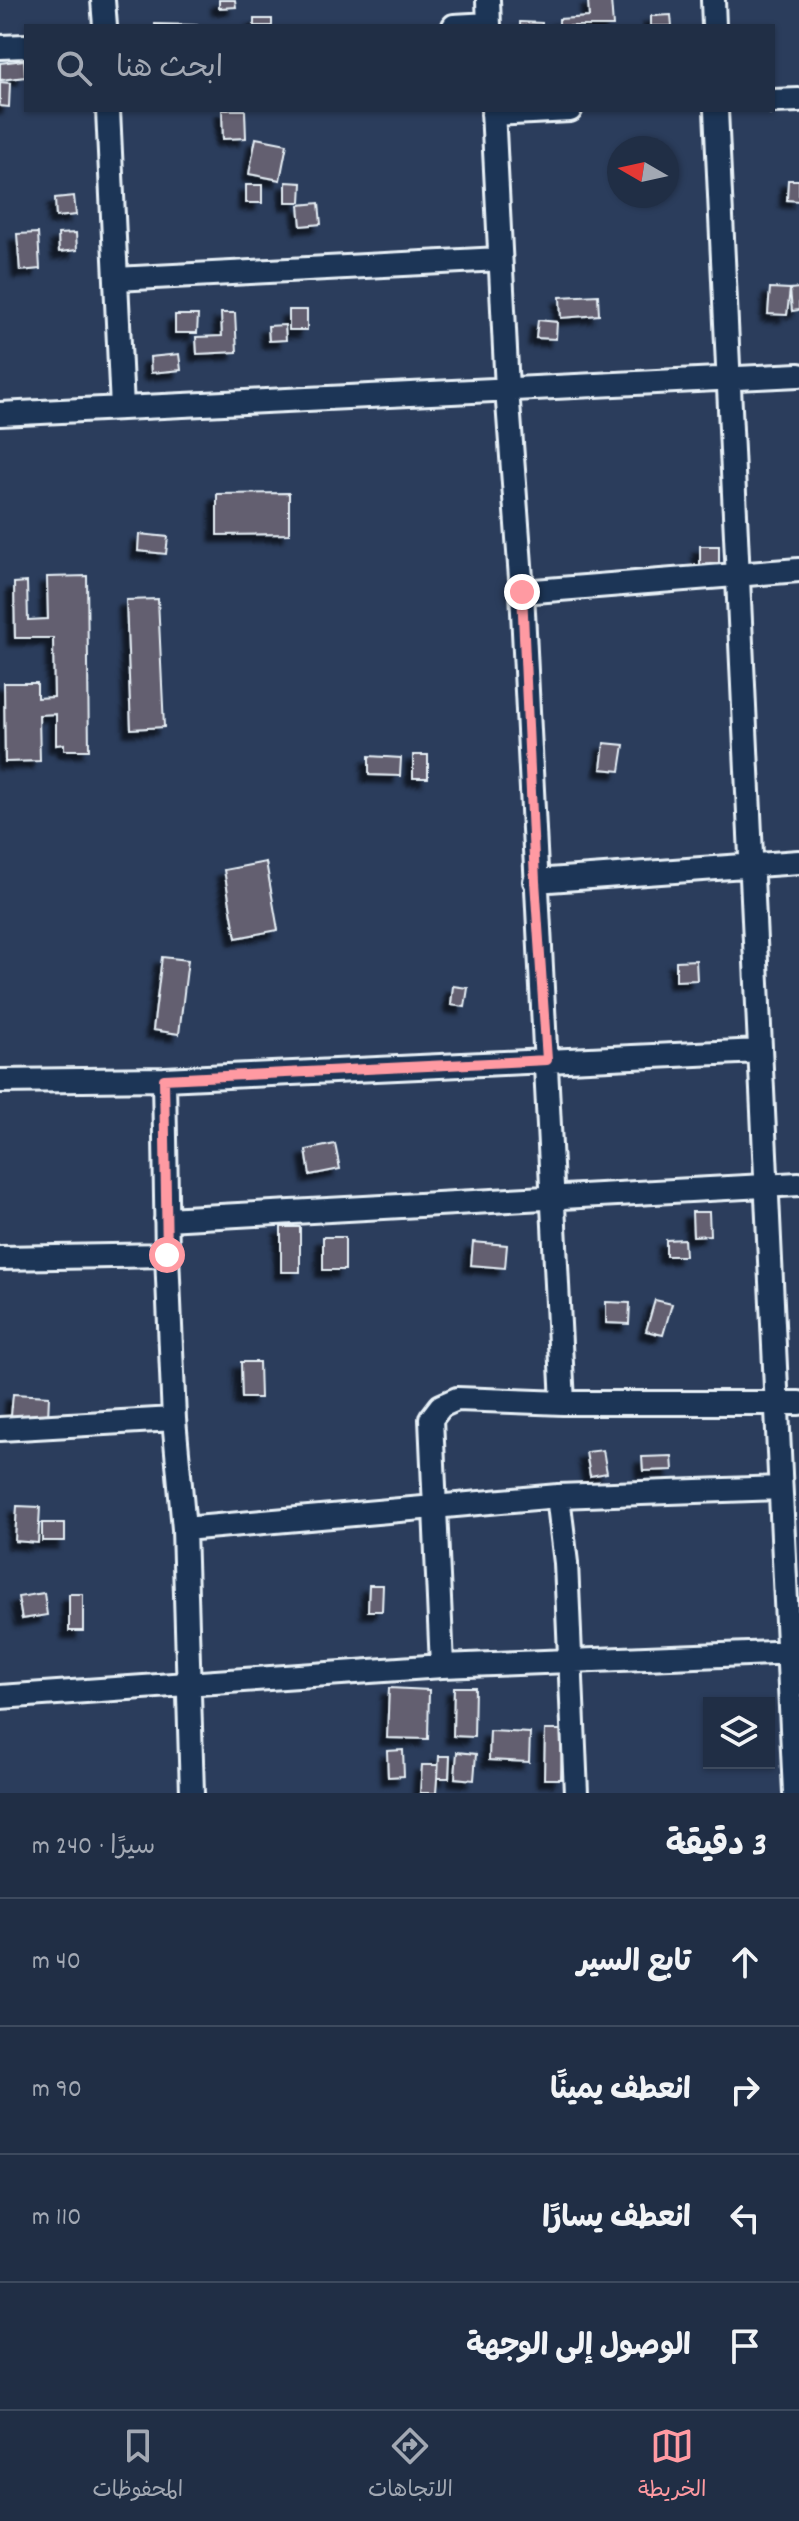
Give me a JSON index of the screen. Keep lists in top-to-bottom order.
{
  "north": "left",
  "page": {
    "search": "ابحث هنا",
    "heading": ["3 دقيقة", "سيرًا · 240 m"],
    "list": [
      ["تابع السير", "40 m"],
      ["انعطف يمينًا", "90 m"],
      ["انعطف يسارًا", "110 m"],
      "الوصول إلى الوجهة"
    ],
    "nav": ["الخريطة", "الاتجاهات", "المحفوظات"]
  }
}
